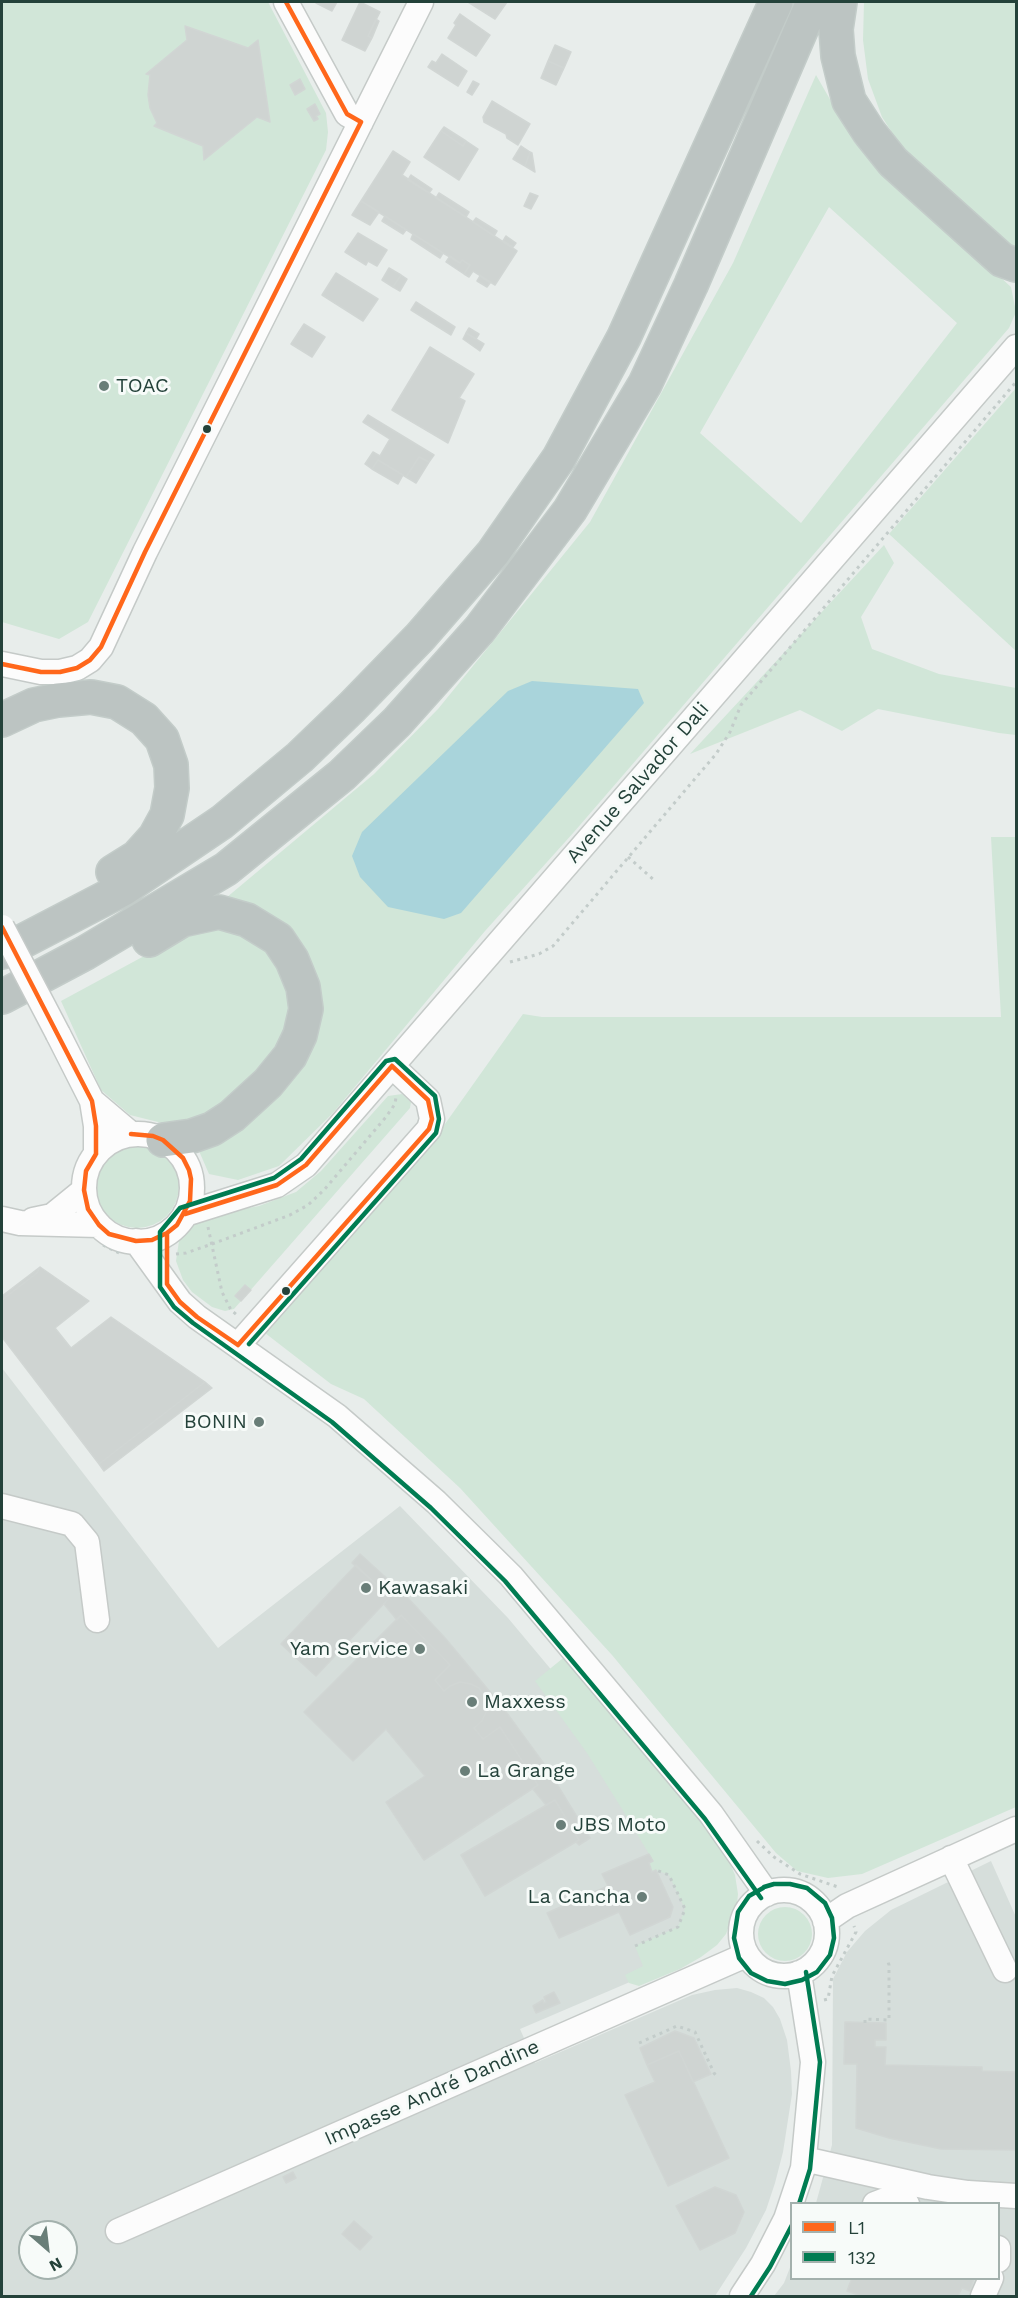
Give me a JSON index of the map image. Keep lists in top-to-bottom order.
{
  "streets": {
    "street": ["Avenue Salvador Dali", "Impasse André Dandine"]
  },
  "places": [
    "TOAC",
    "BONIN",
    "Kawasaki",
    "Yam Service",
    "Maxxess",
    "La Grange",
    "JBS Moto",
    "La Cancha"
  ],
  "lines": ["transit line L1", "transit line 132"],
  "legend": ["L1", "132"],
  "north": "bottom right"
}
